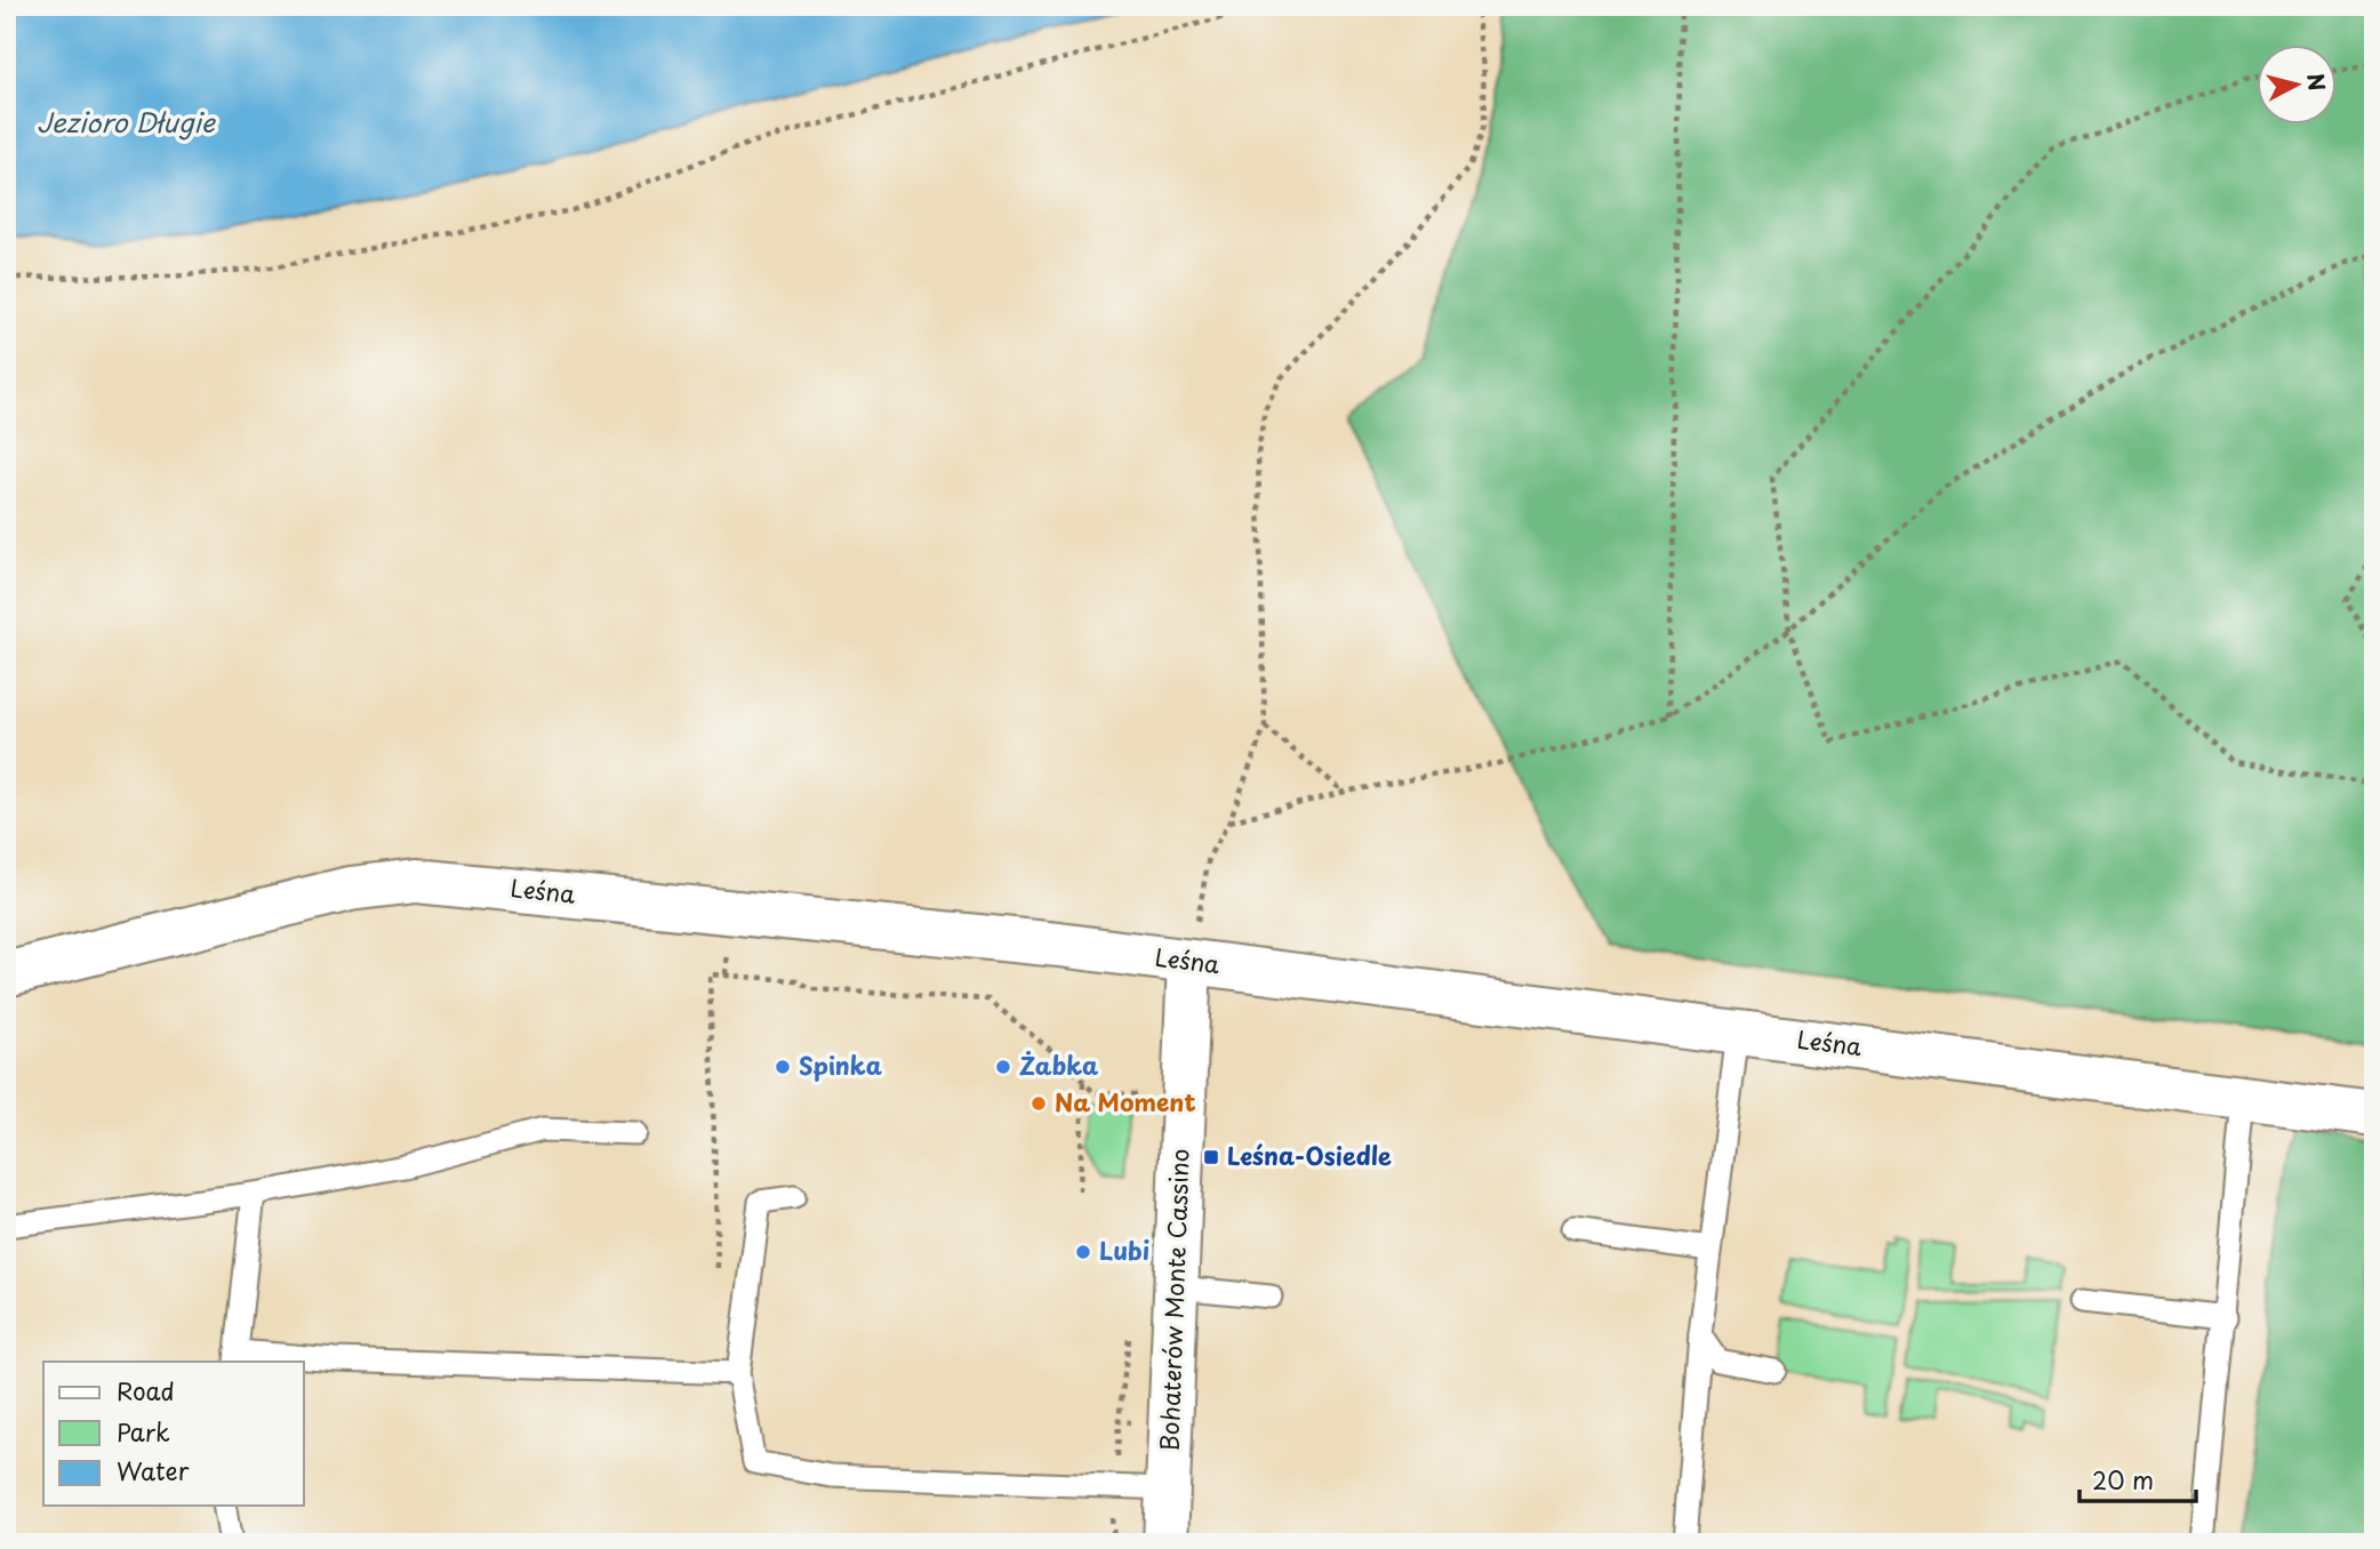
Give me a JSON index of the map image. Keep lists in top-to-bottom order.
{
  "streets": {
    "street": ["Leśna", "Bohaterów Monte Cassino"]
  },
  "crossings": [
    ["Leśna", "Bohaterów Monte Cassino"]
  ],
  "water": ["Jezioro Długie"],
  "places": {
    "other": [
      "Spinka",
      "Żabka",
      "Na Moment",
      "Lubi"
    ],
    "transit": ["Leśna-Osiedle"]
  },
  "legend": ["Road", "Park", "Water"],
  "scale_bar": "20 m",
  "north": "right"
}
